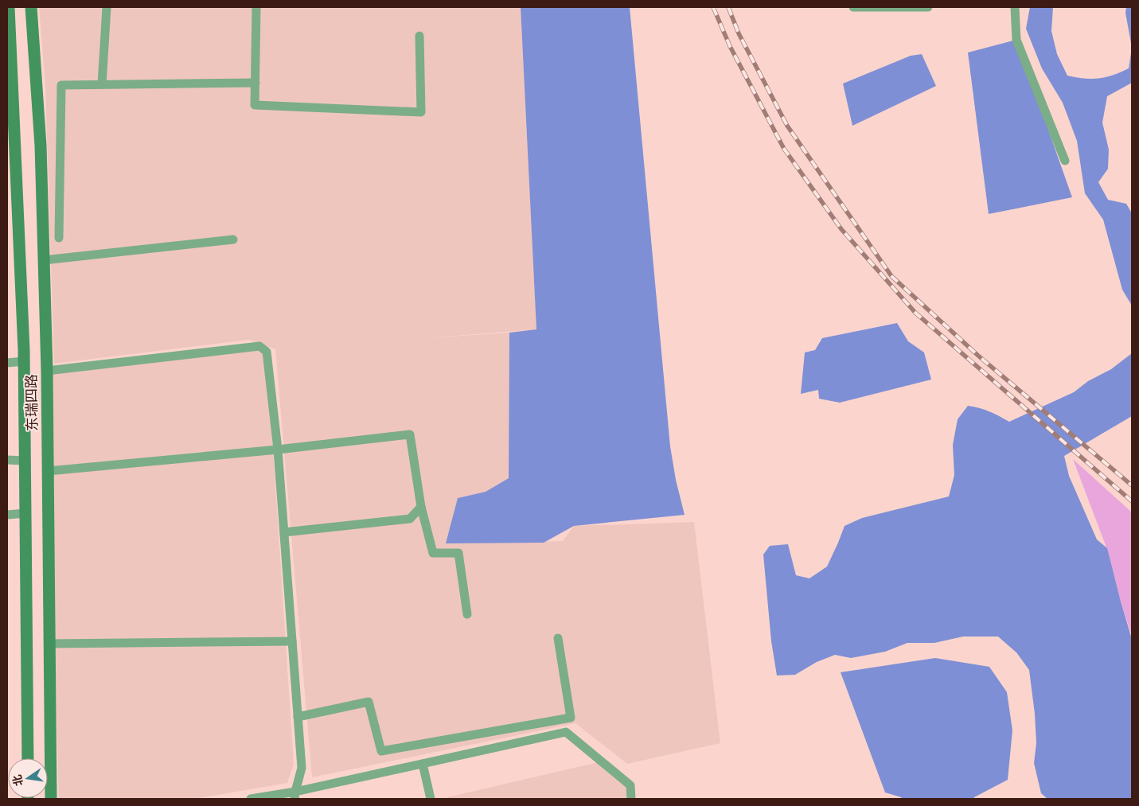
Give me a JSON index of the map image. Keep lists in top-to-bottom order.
{
  "streets": {
    "main road": ["东瑞四路"]
  },
  "north": "left"
}
